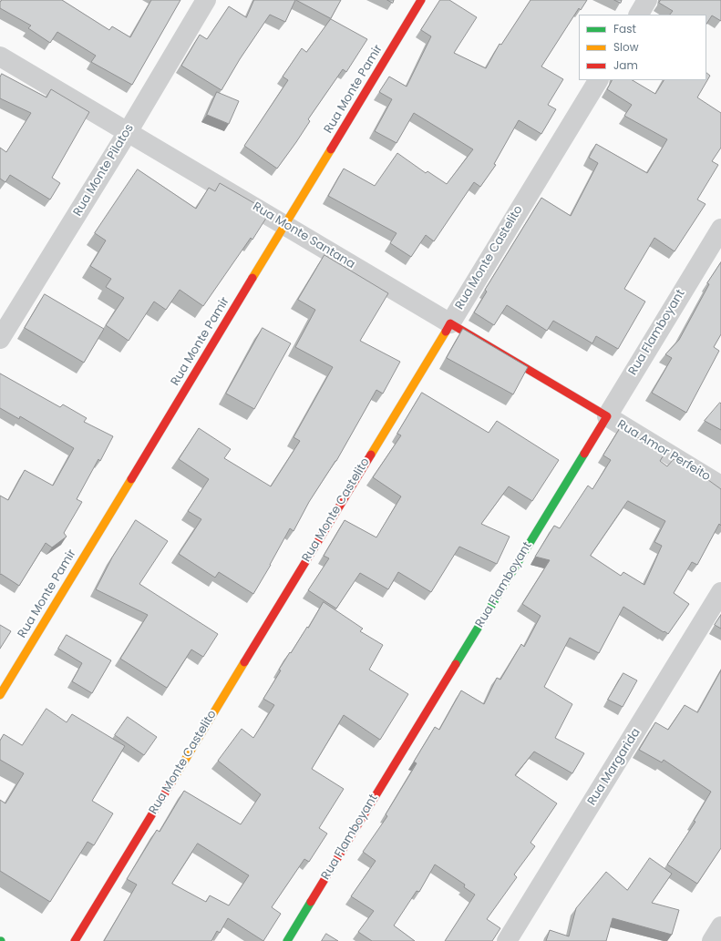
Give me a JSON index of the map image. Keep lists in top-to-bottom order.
{
  "streets": {
    "street": [
      "Rua Monte Pamir",
      "Rua Monte Pilatos",
      "Rua Monte Santana",
      "Rua Monte Castelito",
      "Rua Flamboyant",
      "Rua Amor Perfeito",
      "Rua Margarida"
    ]
  },
  "crossings": [
    ["Rua Monte Pamir", "Rua Monte Santana"],
    ["Rua Monte Pilatos", "Rua Monte Santana"],
    ["Rua Monte Santana", "Rua Monte Castelito"],
    ["Rua Monte Santana", "Rua Flamboyant"],
    ["Rua Monte Santana", "Rua Amor Perfeito"],
    ["Rua Flamboyant", "Rua Amor Perfeito"]
  ],
  "legend": ["Fast", "Slow", "Jam"]
}
